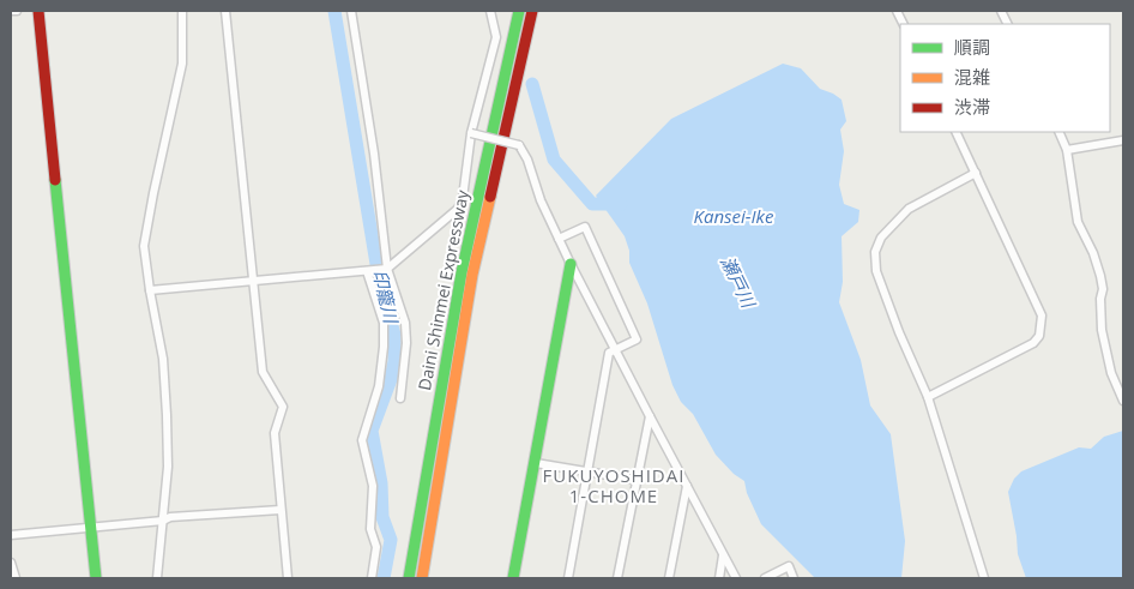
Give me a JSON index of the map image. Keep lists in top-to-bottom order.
{
  "streets": {
    "main road": ["Daini Shinmei Expressway"]
  },
  "districts": ["FUKUYOSHIDAI 1-CHOME"],
  "water": ["Kansei-Ike", "瀬戸川", "印籠川"],
  "legend": ["順調", "混雑", "渋滞"]
}
